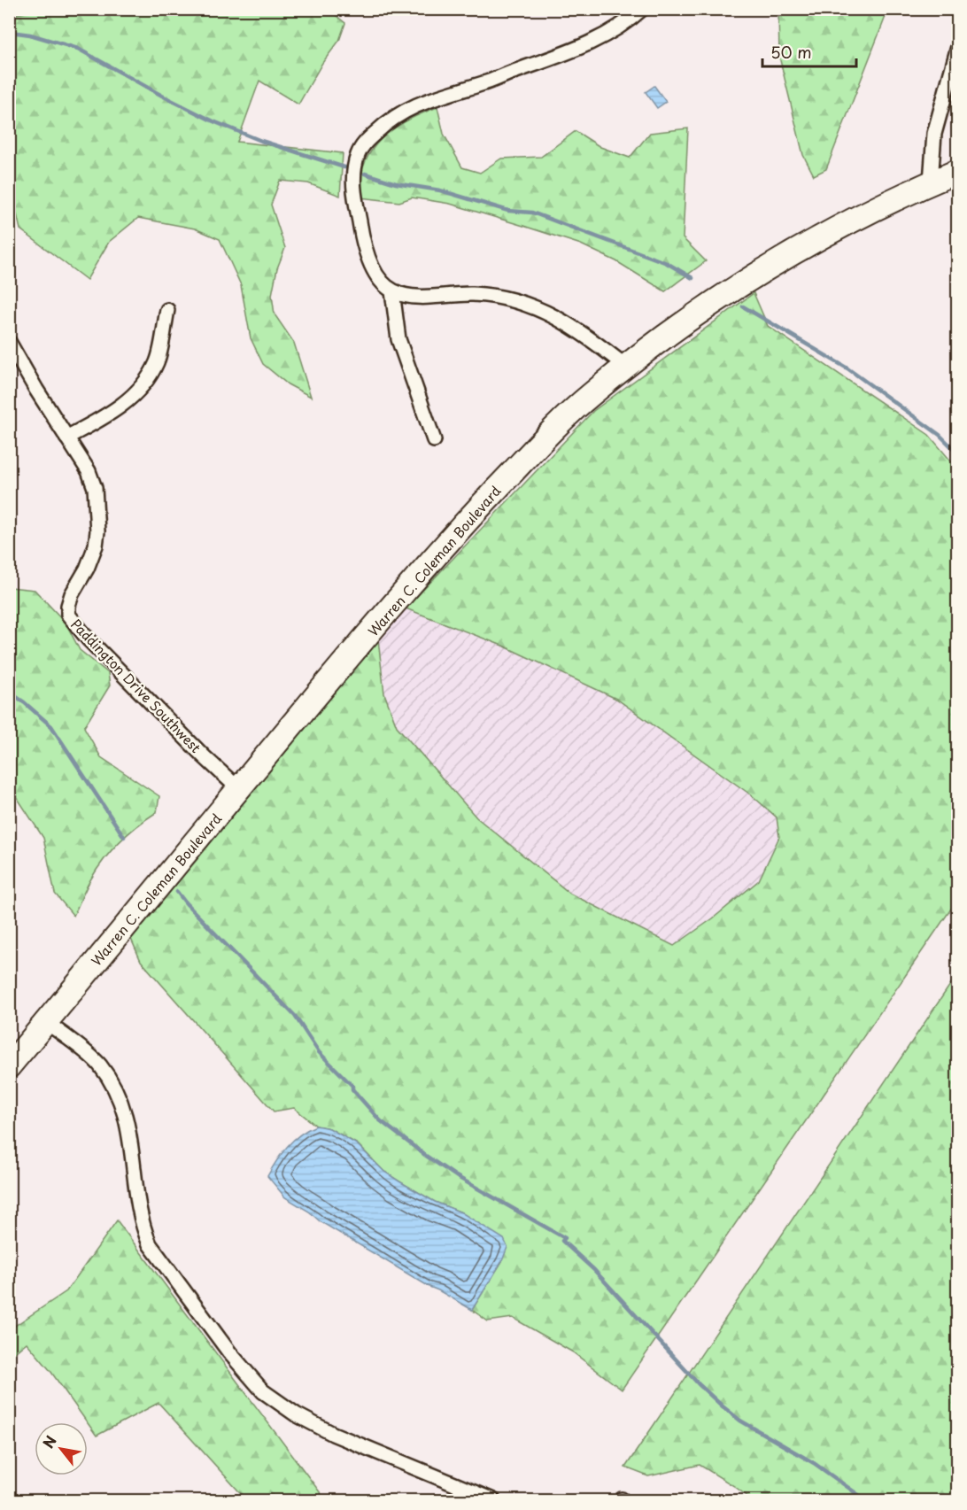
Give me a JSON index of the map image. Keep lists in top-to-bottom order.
{
  "streets": {
    "highway": ["Warren C. Coleman Boulevard"],
    "street": ["Paddington Drive Southwest"]
  },
  "crossings": [
    ["Warren C. Coleman Boulevard", "Paddington Drive Southwest"]
  ],
  "scale_bar": "50 m",
  "north": "top left"
}
